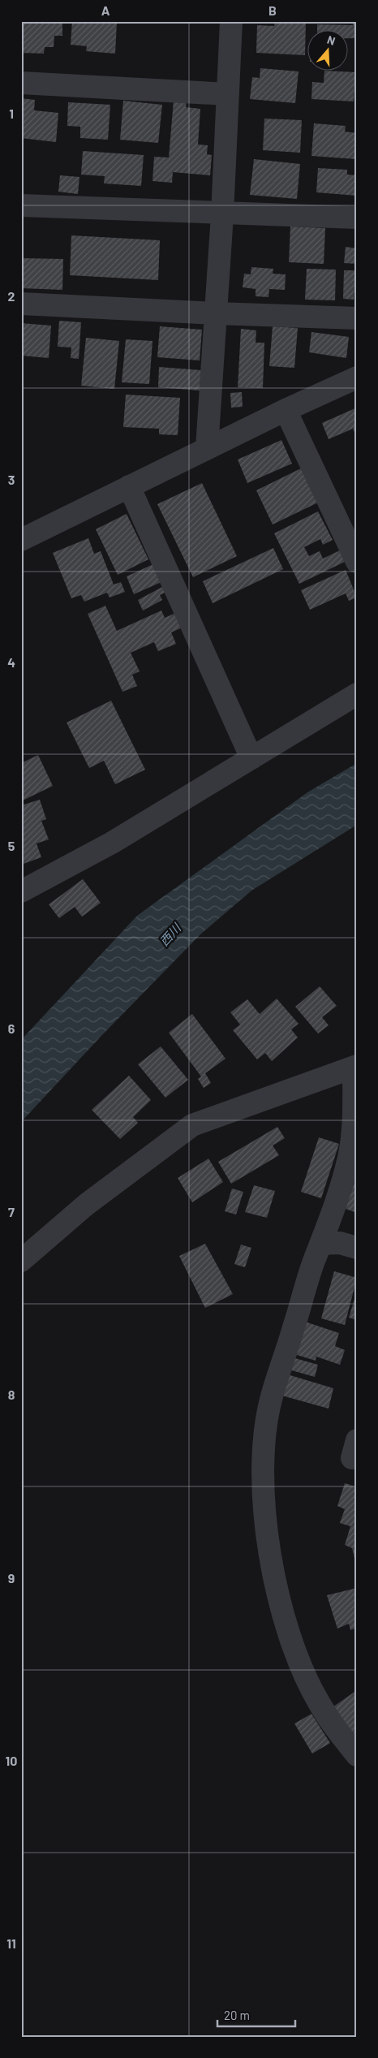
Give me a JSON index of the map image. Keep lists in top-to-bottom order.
{
  "water": ["西川"],
  "scale_bar": "20 m",
  "north": "top",
  "grid": {
    "columns": ["A", "B"],
    "rows": [
      "1",
      "2",
      "3",
      "4",
      "5",
      "6",
      "7",
      "8",
      "9",
      "10",
      "11"
    ]
  }
}
